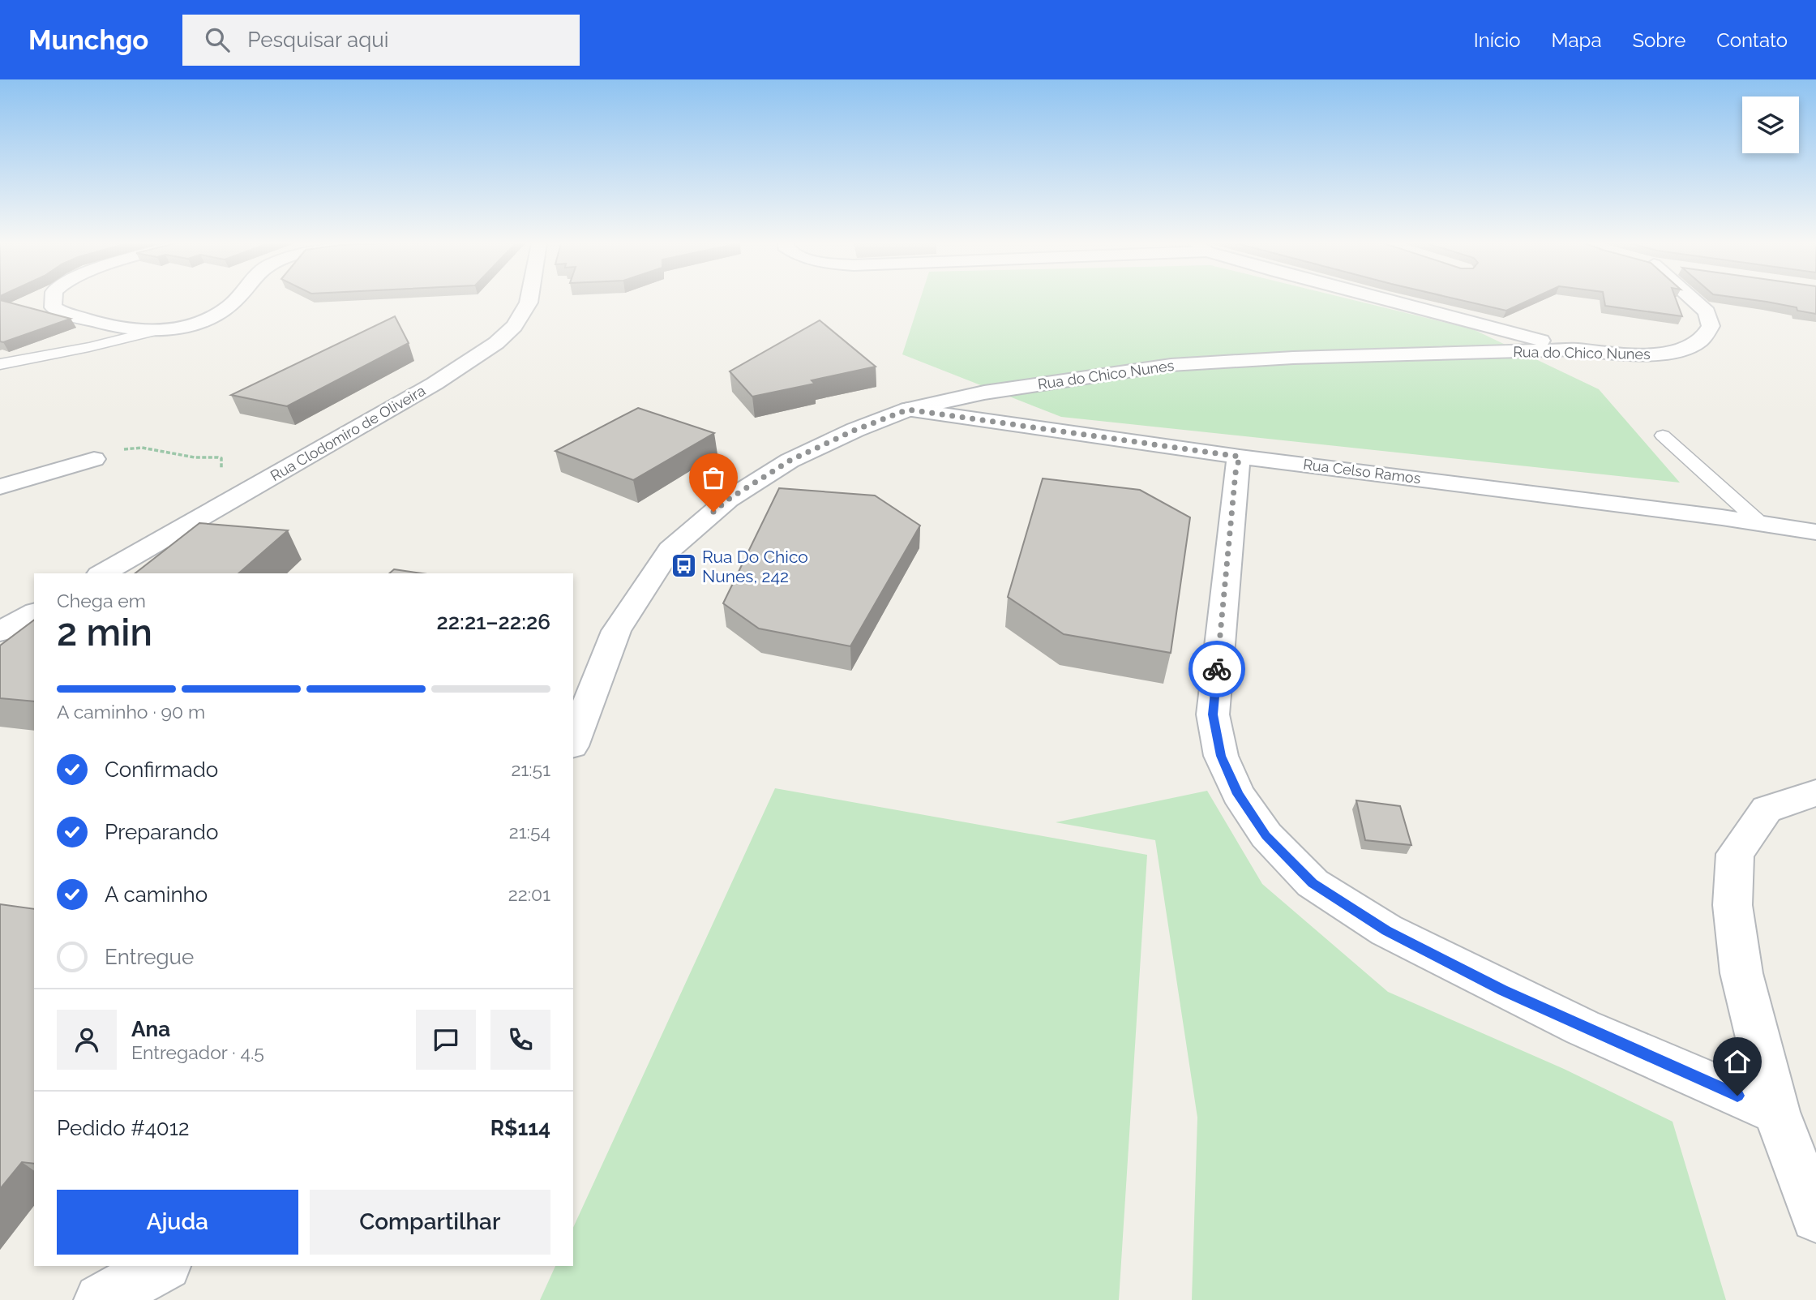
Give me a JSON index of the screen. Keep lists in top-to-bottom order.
{
  "streets": {
    "street": ["Rua do Chico Nunes", "Rua Clodomiro de Oliveira", "Rua Celso Ramos"]
  },
  "crossings": [
    ["Rua do Chico Nunes", "Rua Celso Ramos"]
  ],
  "places": {
    "bus stop": ["Rua Do Chico Nunes, 242"]
  },
  "page": {
    "header": "Munchgo",
    "search": "Pesquisar aqui",
    "nav": [
      "Início",
      "Mapa",
      "Sobre",
      "Contato"
    ],
    "heading": ["2 min", "Chega em", "22:21–22:26"],
    "panel": [
      "Ana",
      "Entregador · 4.5",
      "Pedido #4012",
      "R$114"
    ],
    "bar": "A caminho · 90 m",
    "list": [
      ["Confirmado", "21:51"],
      ["Preparando", "21:54"],
      ["A caminho", "22:01"],
      "Entregue"
    ],
    "buttons": ["Ajuda", "Compartilhar"]
  }
}
